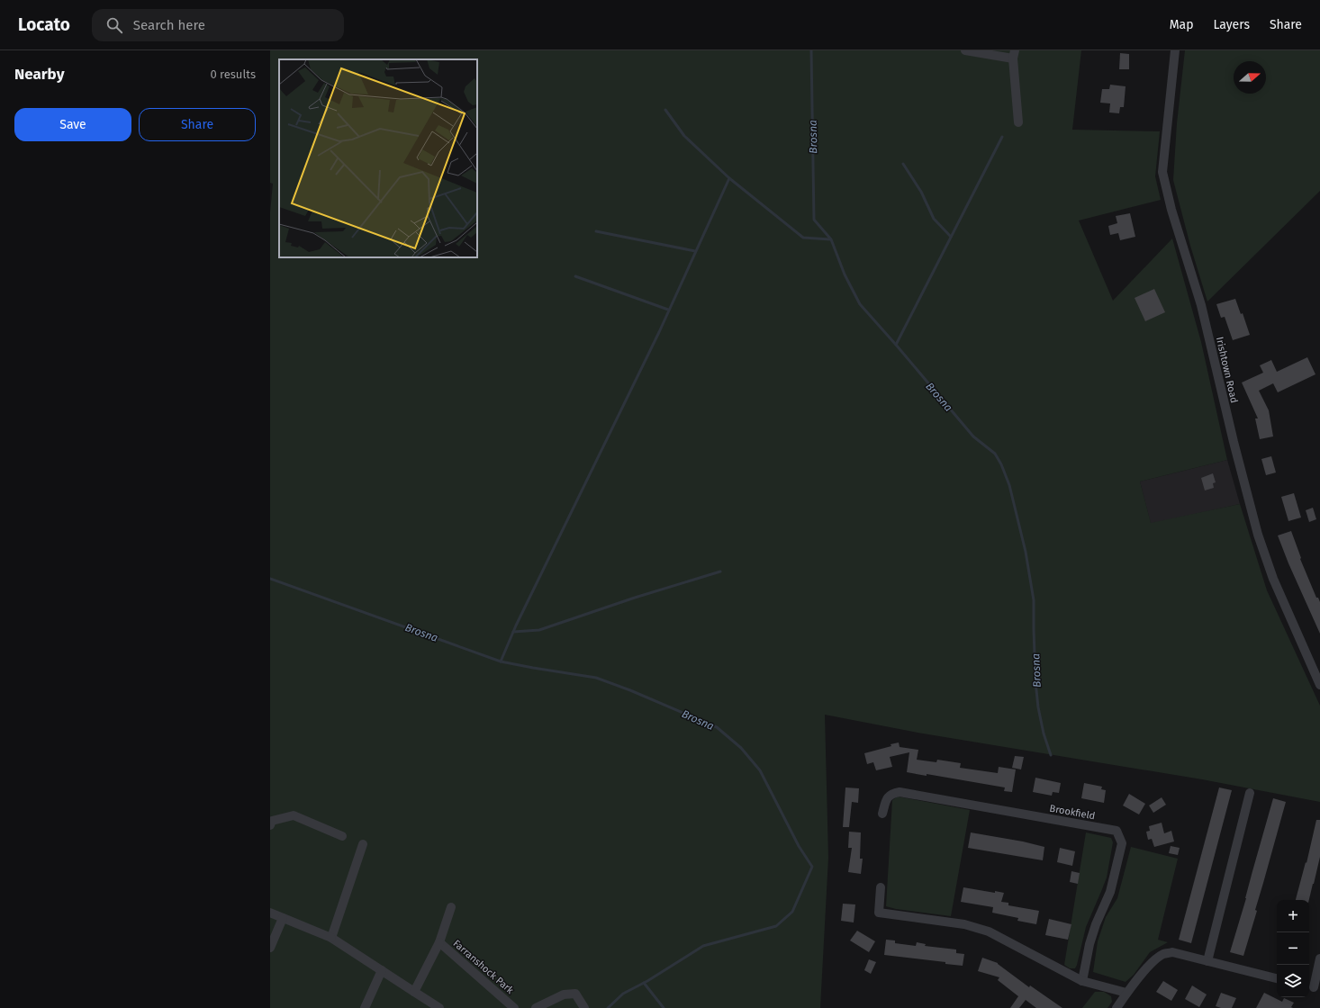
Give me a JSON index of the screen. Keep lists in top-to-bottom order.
{
  "streets": {
    "street": ["Irishtown Road", "Brookfield", "Farranshock Park"]
  },
  "water": ["Brosna"],
  "north": "right",
  "page": {
    "header": "Locato",
    "search": "Search here",
    "nav": ["Map", "Layers", "Share"],
    "heading": ["Nearby", "0 results"],
    "buttons": ["Save", "Share"],
    "map_buttons": ["+", "−"]
  }
}
